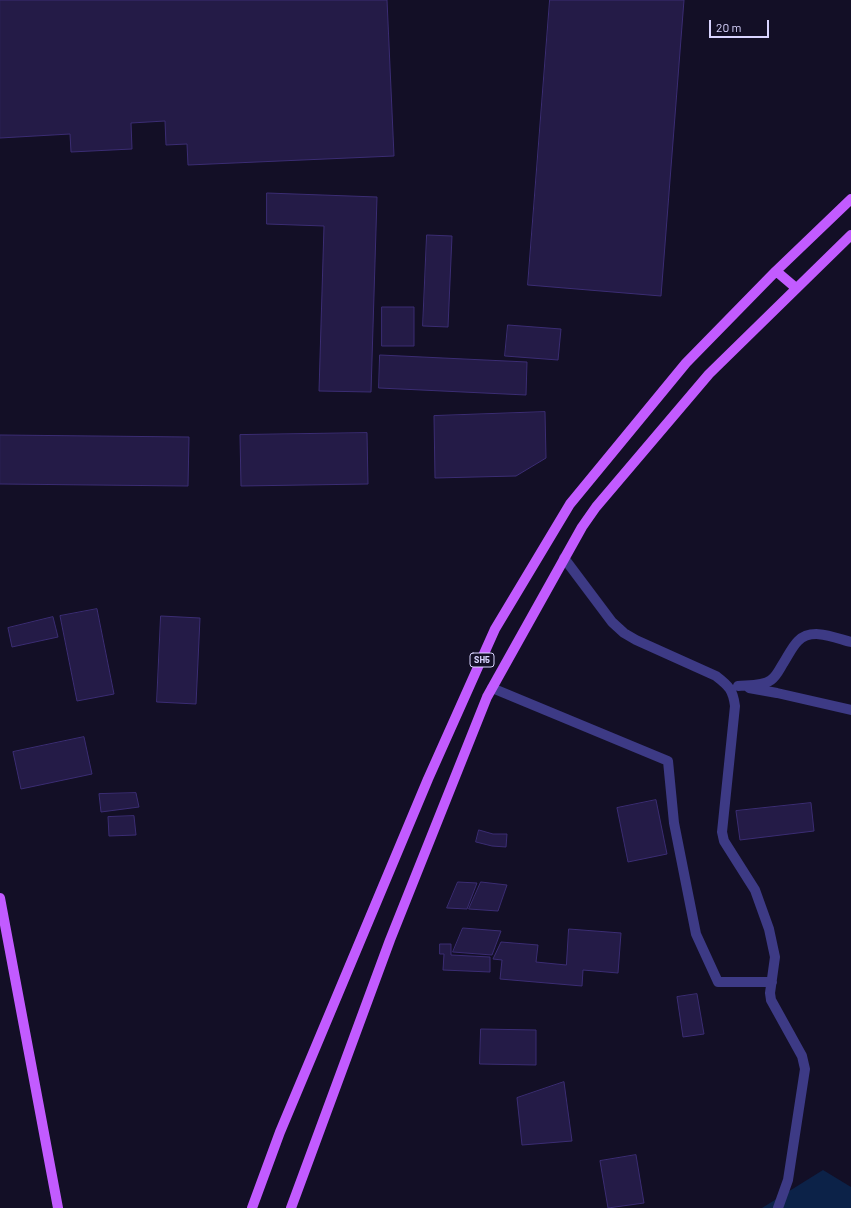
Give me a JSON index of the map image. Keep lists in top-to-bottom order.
{
  "streets": {
    "main road": ["SH5"]
  },
  "scale_bar": "20 m"
}
